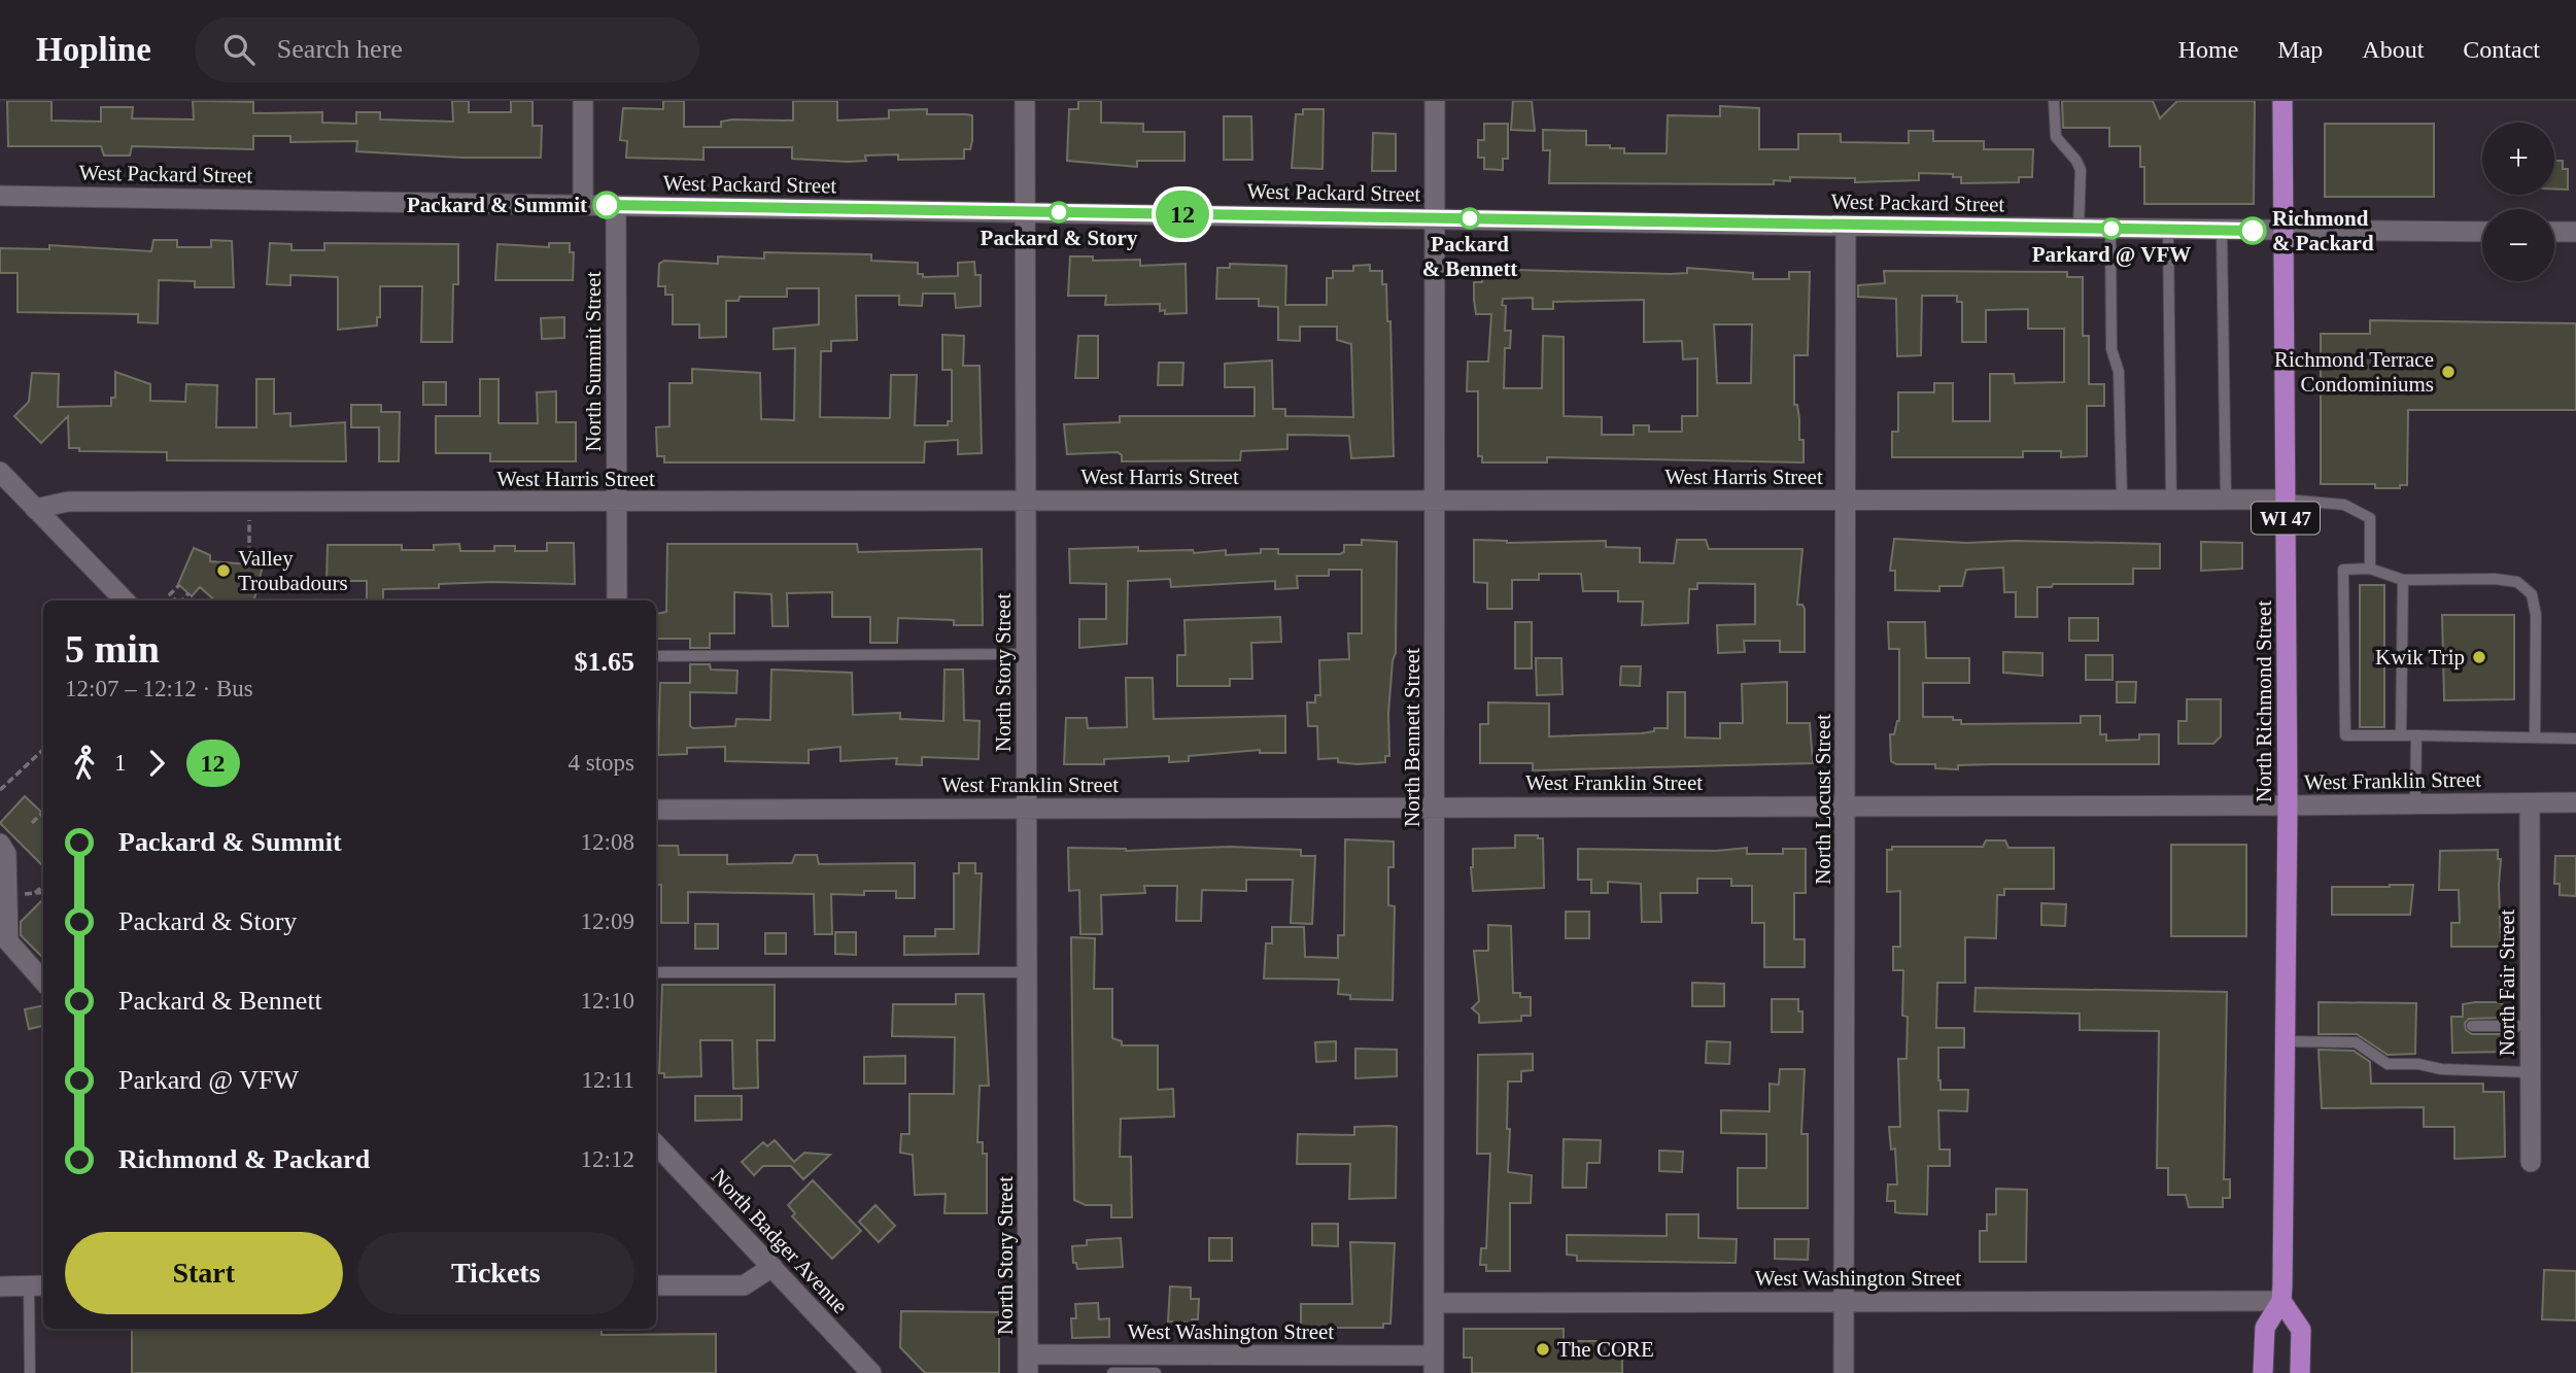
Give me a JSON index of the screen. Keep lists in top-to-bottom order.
{
  "streets": {
    "main road": ["WI 47", "North Richmond Street"],
    "street": [
      "West Packard Street",
      "North Summit Street",
      "West Harris Street",
      "North Story Street",
      "North Bennett Street",
      "West Franklin Street",
      "North Locust Street",
      "North Fair Street",
      "North Badger Avenue",
      "West Washington Street"
    ]
  },
  "crossings": [
    ["West Packard Street", "North Summit Street"],
    ["West Packard Street", "North Story Street"],
    ["West Packard Street", "North Richmond Street"],
    ["West Packard Street", "North Bennett Street"],
    ["West Packard Street", "North Locust Street"],
    ["North Summit Street", "West Harris Street"],
    ["West Harris Street", "North Story Street"],
    ["West Harris Street", "North Richmond Street"],
    ["West Harris Street", "North Bennett Street"],
    ["West Harris Street", "North Locust Street"],
    ["North Story Street", "West Franklin Street"],
    ["North Story Street", "West Washington Street"],
    ["North Richmond Street", "West Franklin Street"],
    ["North Richmond Street", "West Washington Street"],
    ["North Bennett Street", "West Franklin Street"],
    ["North Bennett Street", "West Washington Street"],
    ["West Franklin Street", "North Locust Street"],
    ["West Franklin Street", "North Fair Street"],
    ["North Locust Street", "West Washington Street"]
  ],
  "places": [
    "Packard & Summit",
    "Packard & Story",
    "Packard & Bennett",
    "Parkard @ VFW",
    "Richmond & Packard",
    "Richmond Terrace Condominiums",
    "Valley Troubadours",
    "Kwik Trip",
    "The CORE"
  ],
  "lines": ["bus line 12"],
  "page": {
    "header": "Hopline",
    "search": "Search here",
    "nav": [
      "Home",
      "Map",
      "About",
      "Contact"
    ],
    "on_map": "12",
    "map_buttons": ["+", "−"],
    "heading": ["5 min", "12:07 – 12:12 · Bus", "$1.65"],
    "legs": ["1", "12", "4 stops"],
    "list": [
      {
        "name": "Packard & Summit",
        "value": "12:08"
      },
      {
        "name": "Packard & Story",
        "value": "12:09"
      },
      {
        "name": "Packard & Bennett",
        "value": "12:10"
      },
      {
        "name": "Parkard @ VFW",
        "value": "12:11"
      },
      {
        "name": "Richmond & Packard",
        "value": "12:12"
      }
    ],
    "buttons": ["Start", "Tickets"]
  }
}
